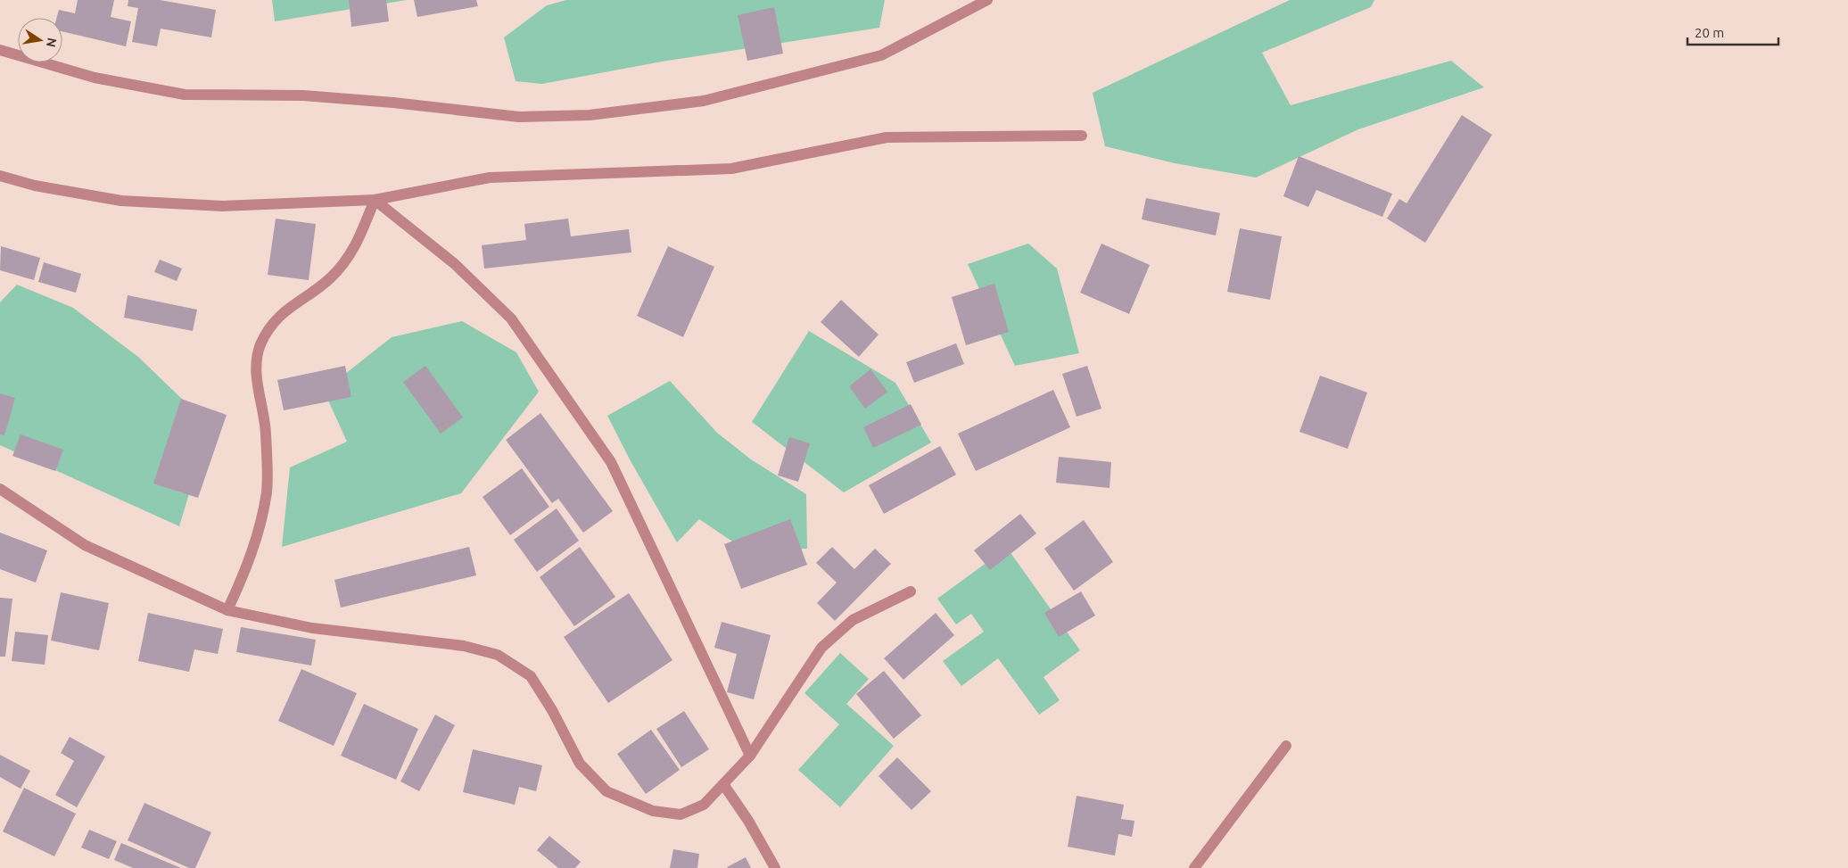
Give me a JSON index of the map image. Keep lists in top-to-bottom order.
{
  "scale_bar": "20 m",
  "north": "right"
}
